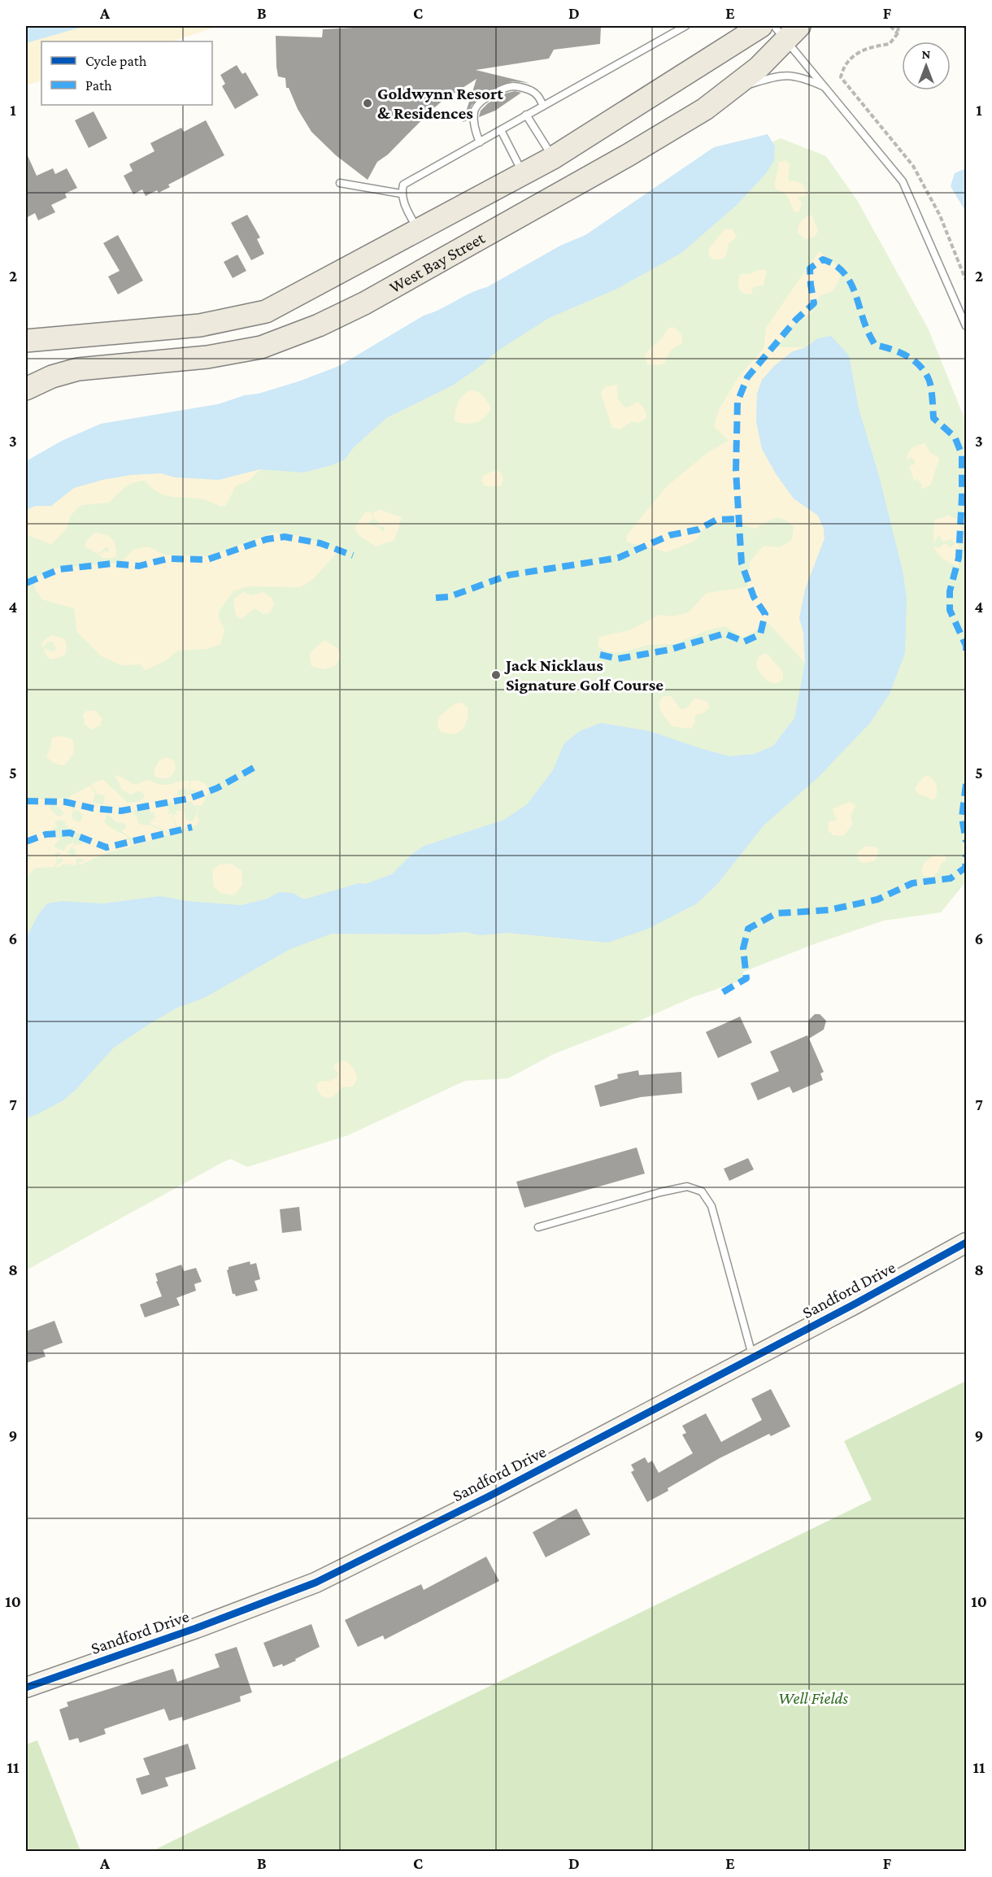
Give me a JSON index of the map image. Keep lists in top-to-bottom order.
{
  "streets": {
    "main road": ["West Bay Street"],
    "street": ["Sandford Drive"]
  },
  "parks": ["Well Fields"],
  "places": ["Goldwynn Resort & Residences", "Jack Nicklaus Signature Golf Course"],
  "legend": ["Cycle path", "Path"],
  "north": "top",
  "grid": {
    "columns": [
      "A",
      "B",
      "C",
      "D",
      "E",
      "F"
    ],
    "rows": [
      "1",
      "2",
      "3",
      "4",
      "5",
      "6",
      "7",
      "8",
      "9",
      "10",
      "11"
    ]
  }
}
